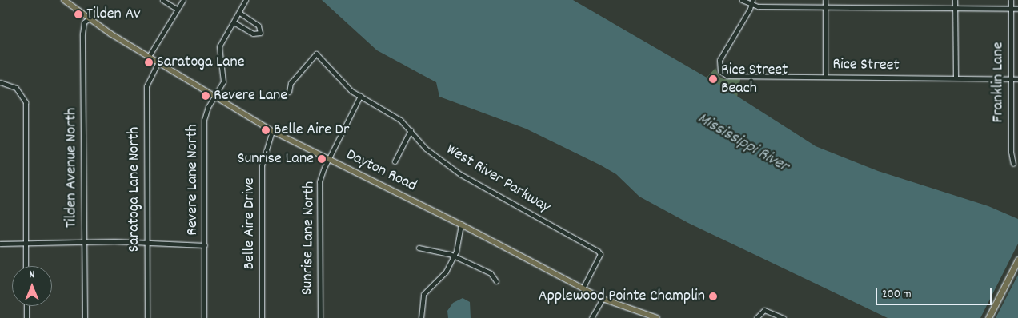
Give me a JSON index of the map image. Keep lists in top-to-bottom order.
{
  "streets": {
    "main road": ["Dayton Road"],
    "street": [
      "Rice Street",
      "Franklin Lane",
      "Tilden Avenue North",
      "West River Parkway",
      "Revere Lane North",
      "Saratoga Lane North",
      "Belle Aire Drive",
      "Sunrise Lane North"
    ]
  },
  "crossings": [
    ["Rice Street", "Franklin Lane"],
    ["Tilden Avenue North", "Dayton Road"],
    ["Dayton Road", "West River Parkway"],
    ["Dayton Road", "Revere Lane North"],
    ["Dayton Road", "Saratoga Lane North"],
    ["Dayton Road", "Belle Aire Drive"],
    ["Dayton Road", "Sunrise Lane North"],
    ["West River Parkway", "Sunrise Lane North"]
  ],
  "water": ["Mississippi River"],
  "places": [
    "Tilden Av",
    "Saratoga Lane",
    "Rice Street Beach",
    "Revere Lane",
    "Belle Aire Dr",
    "Sunrise Lane",
    "Applewood Pointe Champlin"
  ],
  "scale_bar": "200 m",
  "north": "top"
}
